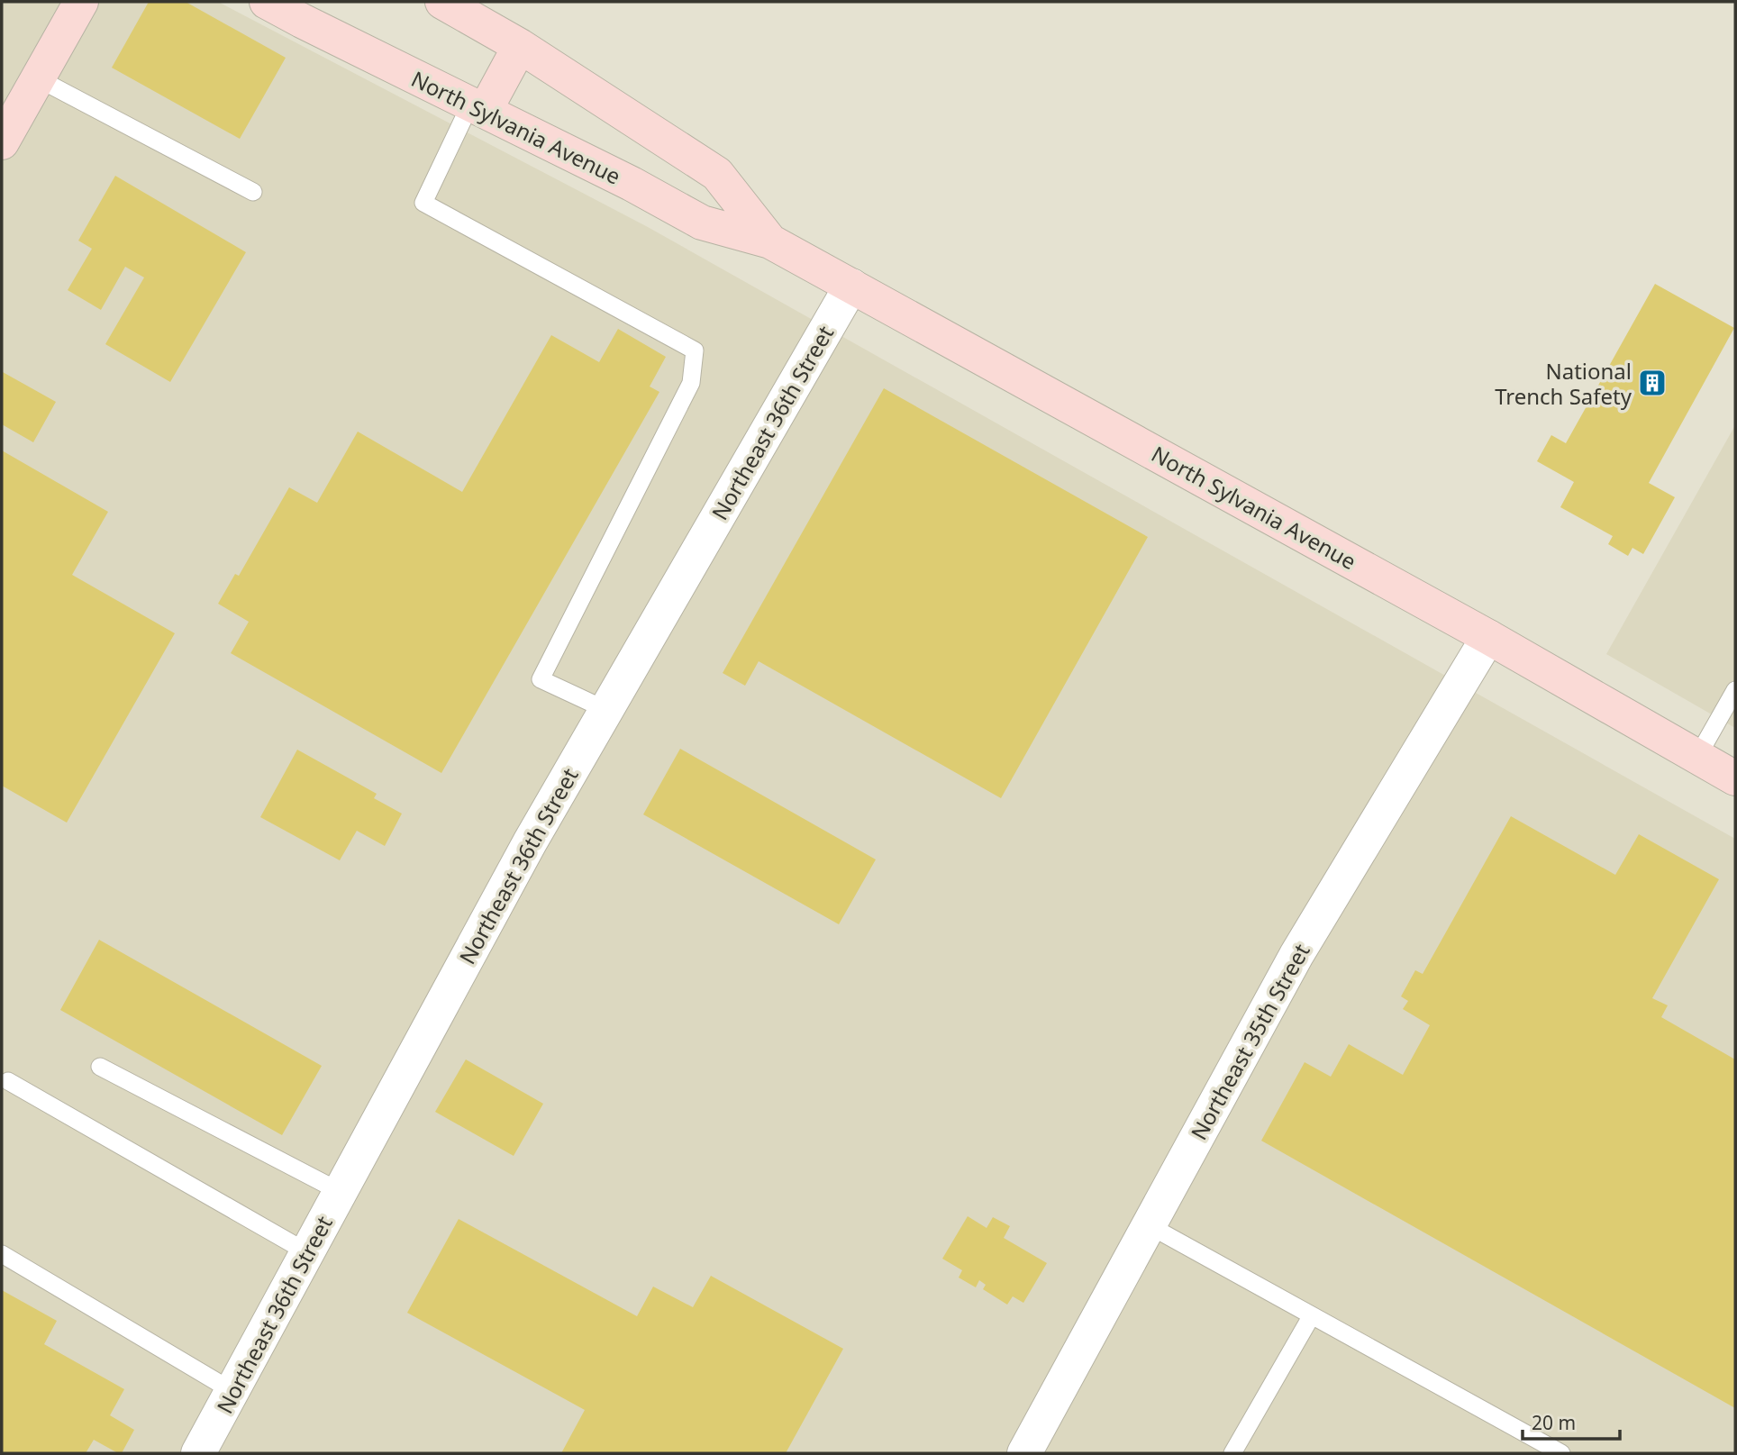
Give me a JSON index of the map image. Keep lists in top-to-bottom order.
{
  "streets": {
    "main road": ["North Sylvania Avenue"],
    "street": ["Northeast 36th Street", "Northeast 35th Street"]
  },
  "crossings": [
    ["North Sylvania Avenue", "Northeast 36th Street"],
    ["North Sylvania Avenue", "Northeast 35th Street"]
  ],
  "places": {
    "building": ["National Trench Safety"]
  },
  "scale_bar": "20 m"
}
